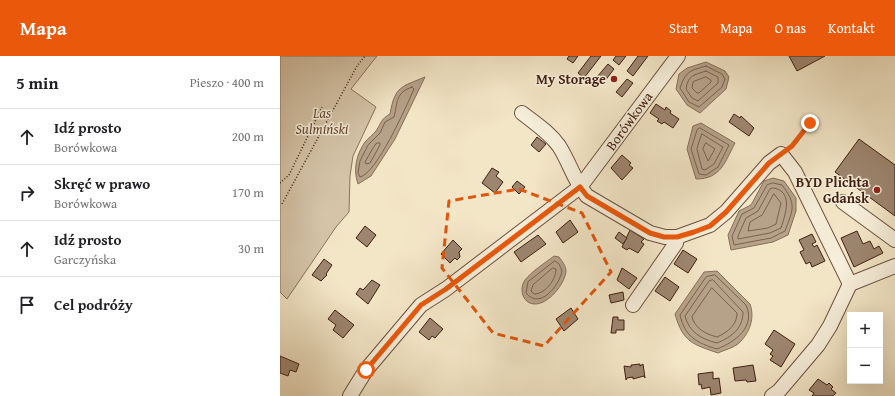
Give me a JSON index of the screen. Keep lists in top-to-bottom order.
{
  "streets": {
    "street": ["Borówkowa"]
  },
  "parks": ["Las Sulmiński"],
  "places": ["My Storage", "BYD Plichta Gdańsk"],
  "page": {
    "header": "Mapa",
    "nav": [
      "Start",
      "Mapa",
      "O nas",
      "Kontakt"
    ],
    "heading": ["5 min", "Pieszo · 400 m"],
    "list": [
      ["Idź prosto", "Borówkowa", "200 m"],
      ["Skręć w prawo", "Borówkowa", "170 m"],
      ["Idź prosto", "Garczyńska", "30 m"],
      "Cel podróży"
    ],
    "map_buttons": ["+", "−"]
  }
}
